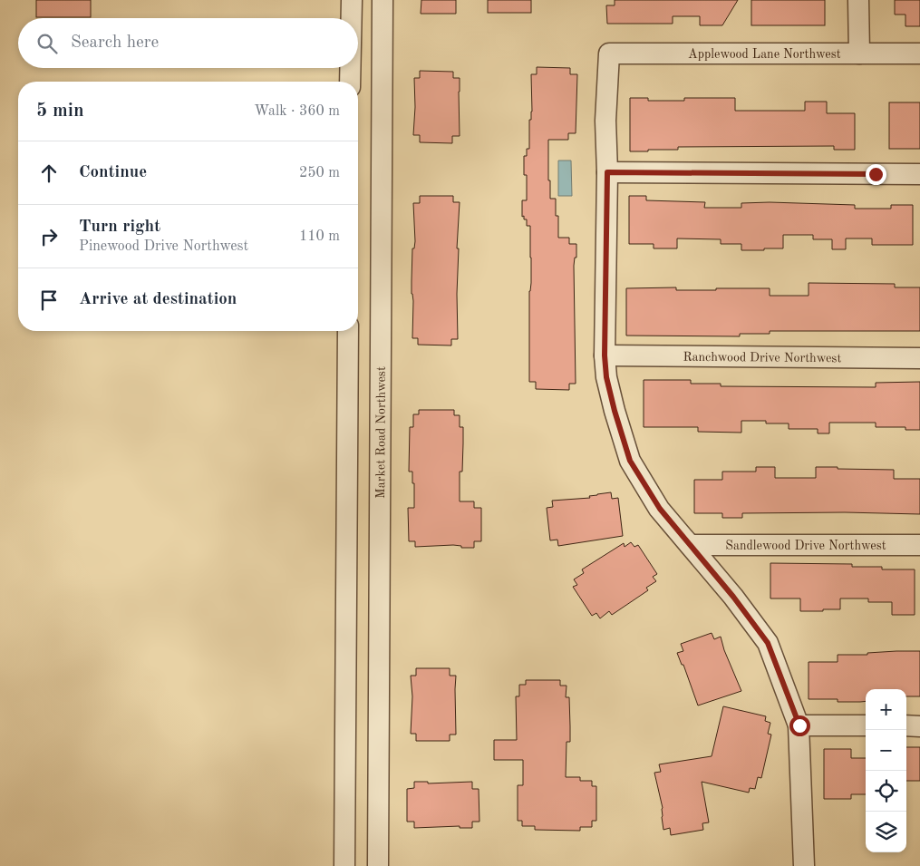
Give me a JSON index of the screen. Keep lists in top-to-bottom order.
{
  "streets": {
    "street": [
      "Applewood Lane Northwest",
      "Ranchwood Drive Northwest",
      "Market Road Northwest",
      "Sandlewood Drive Northwest"
    ]
  },
  "page": {
    "search": "Search here",
    "heading": ["5 min", "Walk · 360 m"],
    "list": [
      ["Continue", "250 m"],
      ["Turn right", "Pinewood Drive Northwest", "110 m"],
      "Arrive at destination"
    ],
    "map_buttons": ["+", "−"]
  }
}
